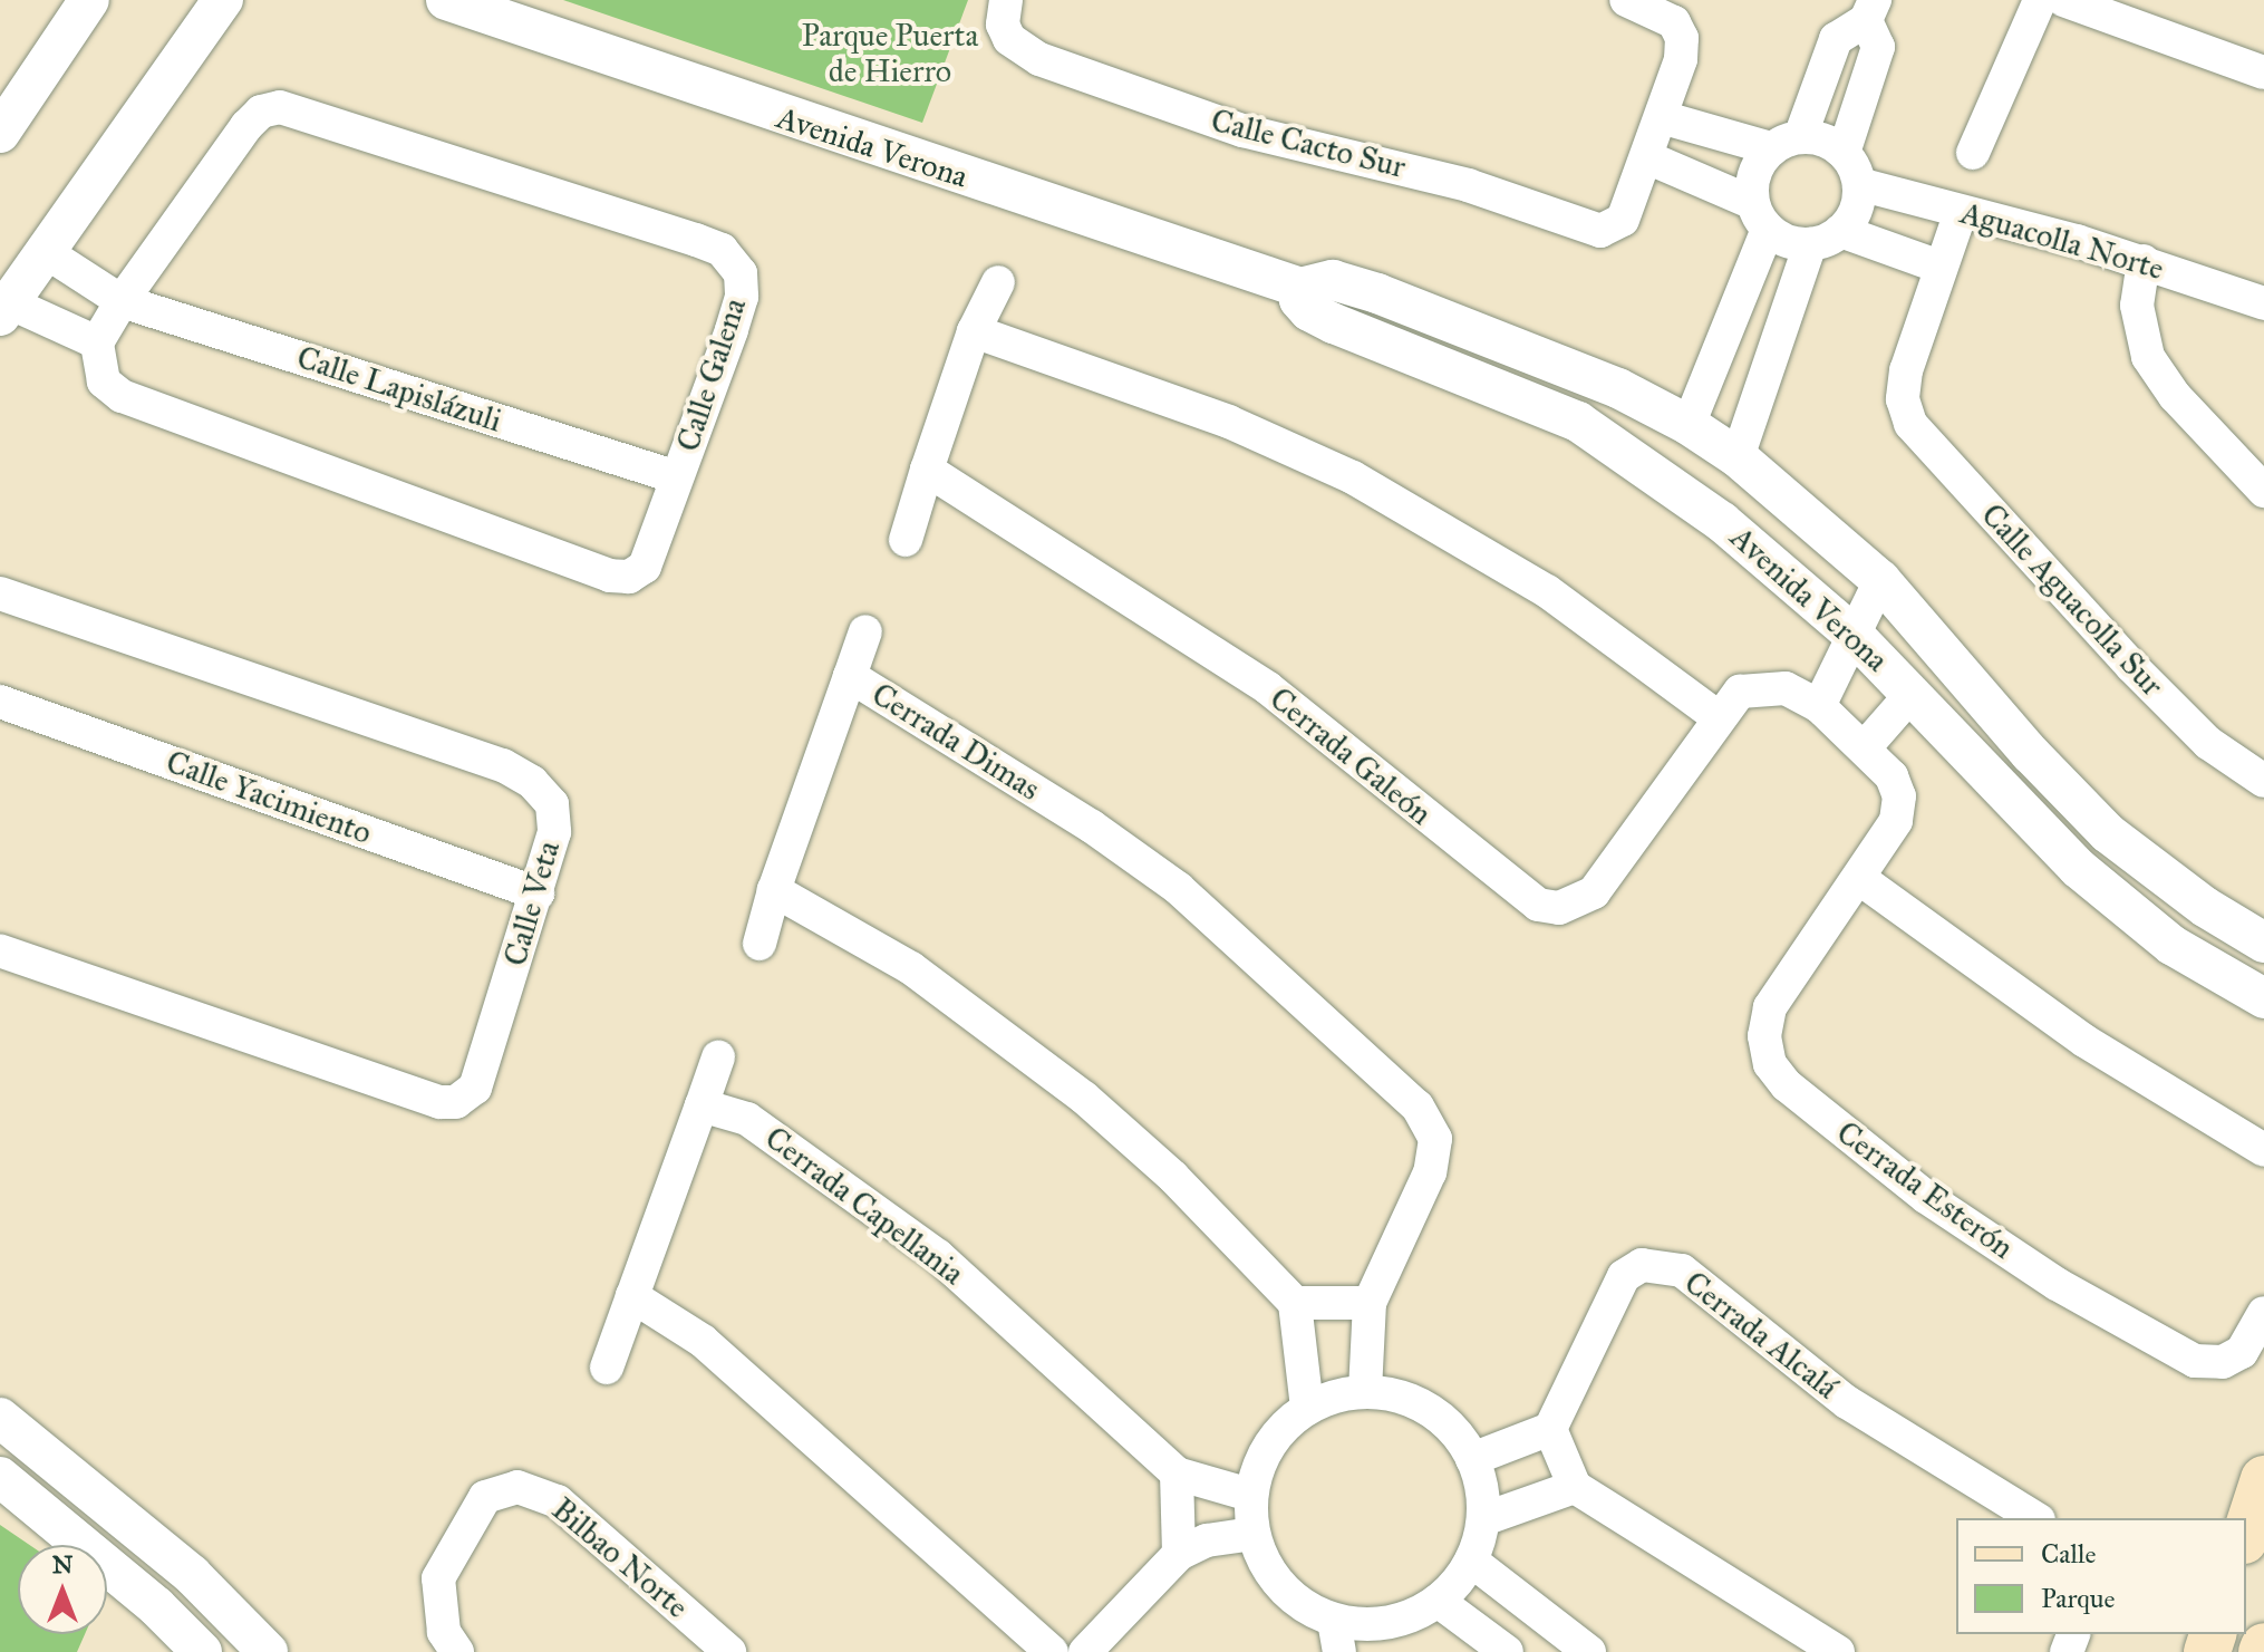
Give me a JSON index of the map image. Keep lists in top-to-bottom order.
{
  "streets": {
    "street": [
      "Calle Cacto Sur",
      "Avenida Verona",
      "Aguacolla Norte",
      "Calle Galena",
      "Calle Lapislázuli",
      "Calle Aguacolla Sur",
      "Cerrada Dimas",
      "Cerrada Galeón",
      "Calle Yacimiento",
      "Calle Veta",
      "Cerrada Esterón",
      "Cerrada Capellania",
      "Cerrada Alcalá",
      "Bilbao Norte"
    ]
  },
  "crossings": [
    ["Calle Galena", "Calle Lapislázuli"],
    ["Cerrada Dimas", "Cerrada Capellania"],
    ["Cerrada Galeón", "Cerrada Esterón"],
    ["Calle Yacimiento", "Calle Veta"]
  ],
  "parks": ["Parque Puerta de Hierro"],
  "legend": ["Calle", "Parque"],
  "north": "top"
}
